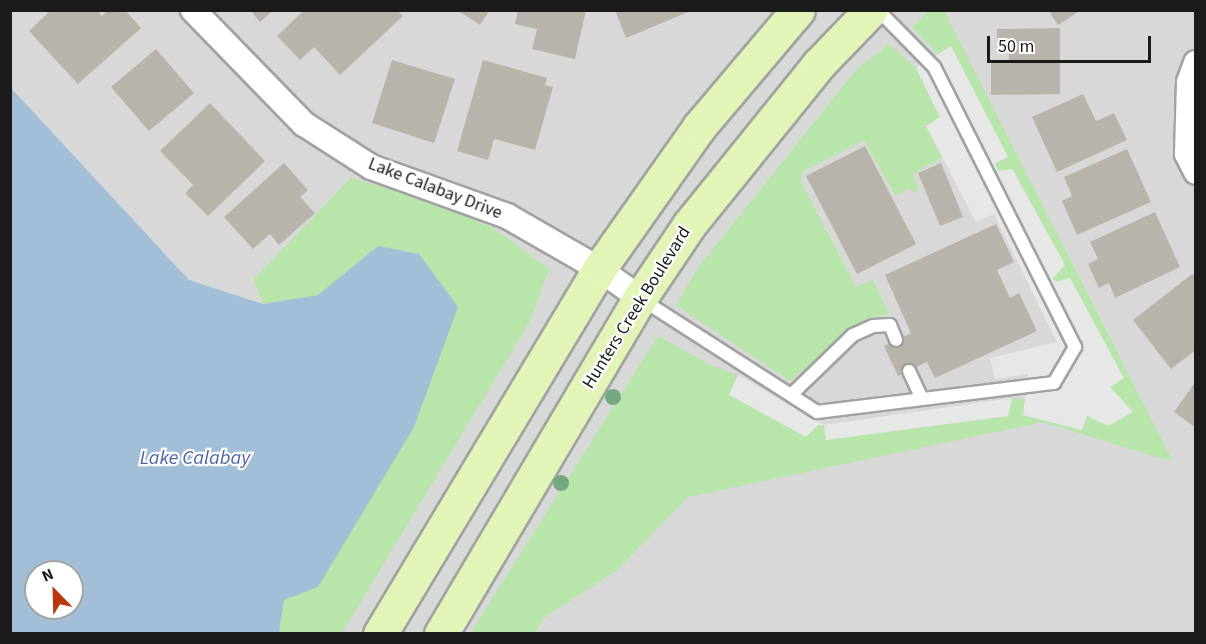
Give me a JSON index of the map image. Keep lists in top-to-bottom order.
{
  "streets": {
    "street": ["Lake Calabay Drive", "Hunters Creek Boulevard"]
  },
  "crossings": [
    ["Lake Calabay Drive", "Hunters Creek Boulevard"]
  ],
  "water": ["Lake Calabay"],
  "scale_bar": "50 m",
  "north": "top left"
}
